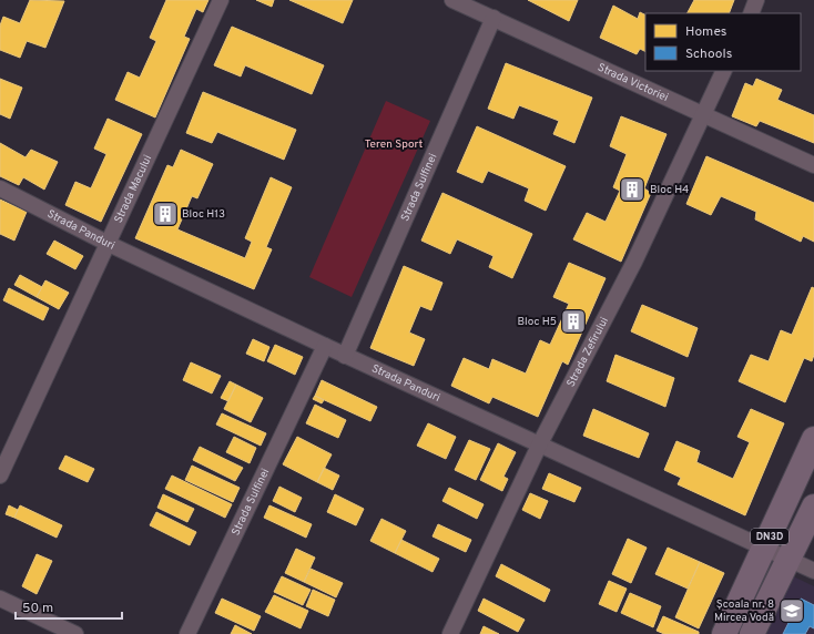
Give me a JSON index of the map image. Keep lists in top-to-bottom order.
{
  "streets": {
    "main road": ["DN3D"],
    "street": [
      "Strada Victoriei",
      "Strada Sulfinei",
      "Strada Macului",
      "Strada Panduri",
      "Strada Zefirului"
    ]
  },
  "crossings": [
    ["Strada Victoriei", "Strada Sulfinei"],
    ["Strada Victoriei", "Strada Zefirului"],
    ["Strada Sulfinei", "Strada Panduri"],
    ["Strada Macului", "Strada Panduri"],
    ["Strada Panduri", "Strada Zefirului"],
    ["Strada Panduri", "DN3D"]
  ],
  "parks": ["Teren Sport"],
  "places": {
    "building": ["Bloc H4", "Bloc H13", "Bloc H5"],
    "school or university": ["Școala nr. 8 Mircea Vodă"]
  },
  "legend": ["Homes", "Schools"],
  "scale_bar": "50 m"
}
